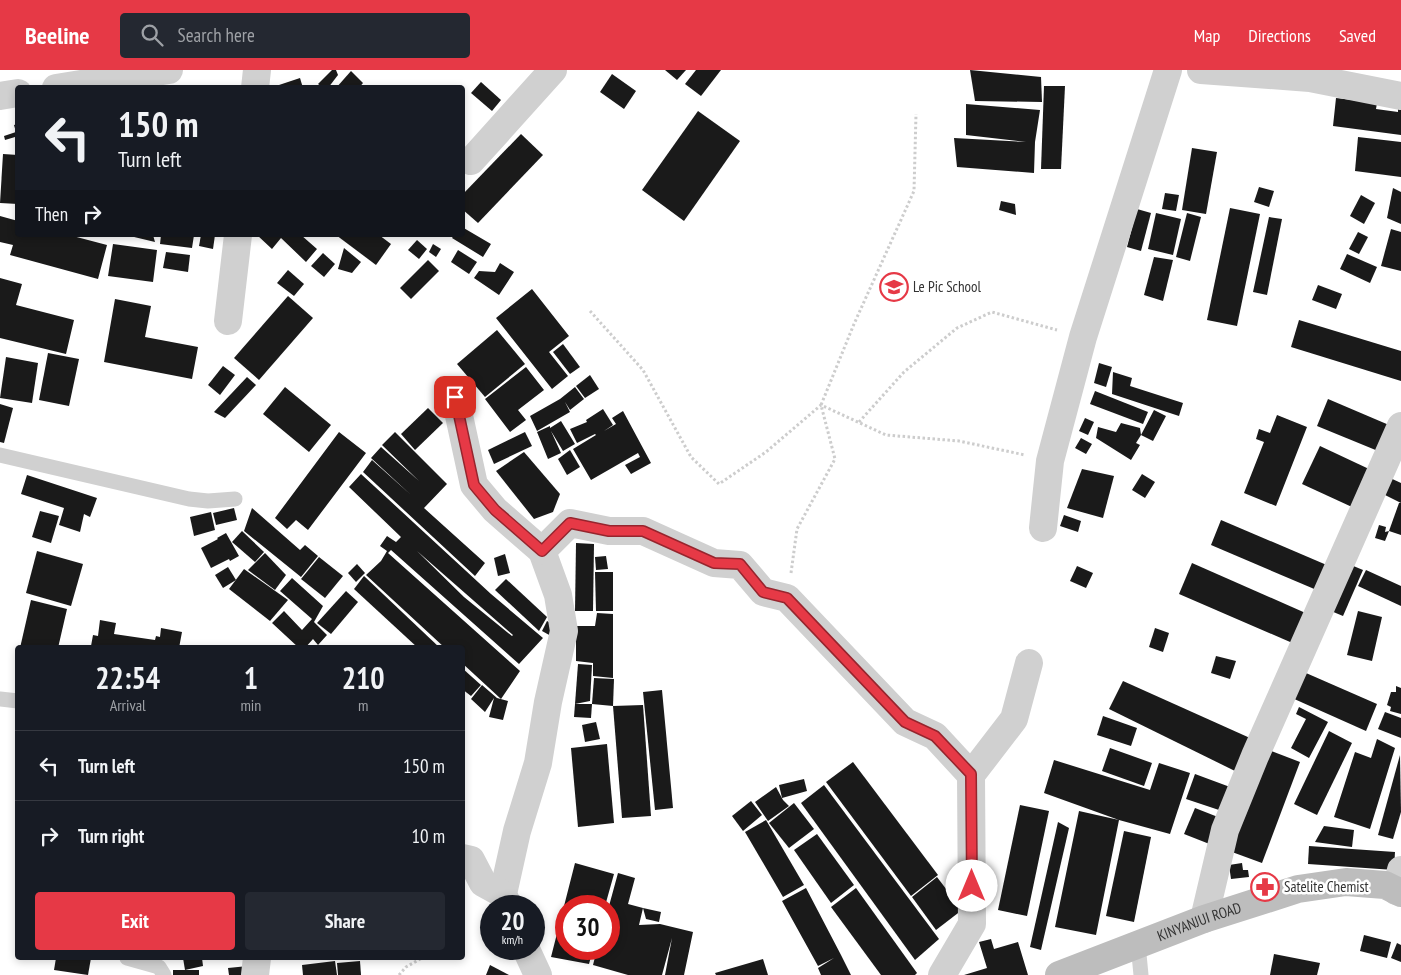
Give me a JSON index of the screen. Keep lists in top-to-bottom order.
{
  "streets": {
    "main road": ["KINYANJUI ROAD"]
  },
  "places": {
    "school or university": ["Le Pic School"],
    "pharmacy": ["Satelite Chemist"]
  },
  "page": {
    "header": "Beeline",
    "search": "Search here",
    "nav": ["Map", "Directions", "Saved"],
    "turn": ["150 m", "Turn left"],
    "then": "Then",
    "eta": [
      "22:54",
      "Arrival",
      "1",
      "min",
      "210",
      "m"
    ],
    "list": [
      {
        "name": "Turn left",
        "value": "150 m"
      },
      {
        "name": "Turn right",
        "value": "10 m"
      }
    ],
    "buttons": ["Exit", "Share"],
    "speed": "20 km/h",
    "limit": "30"
  }
}
